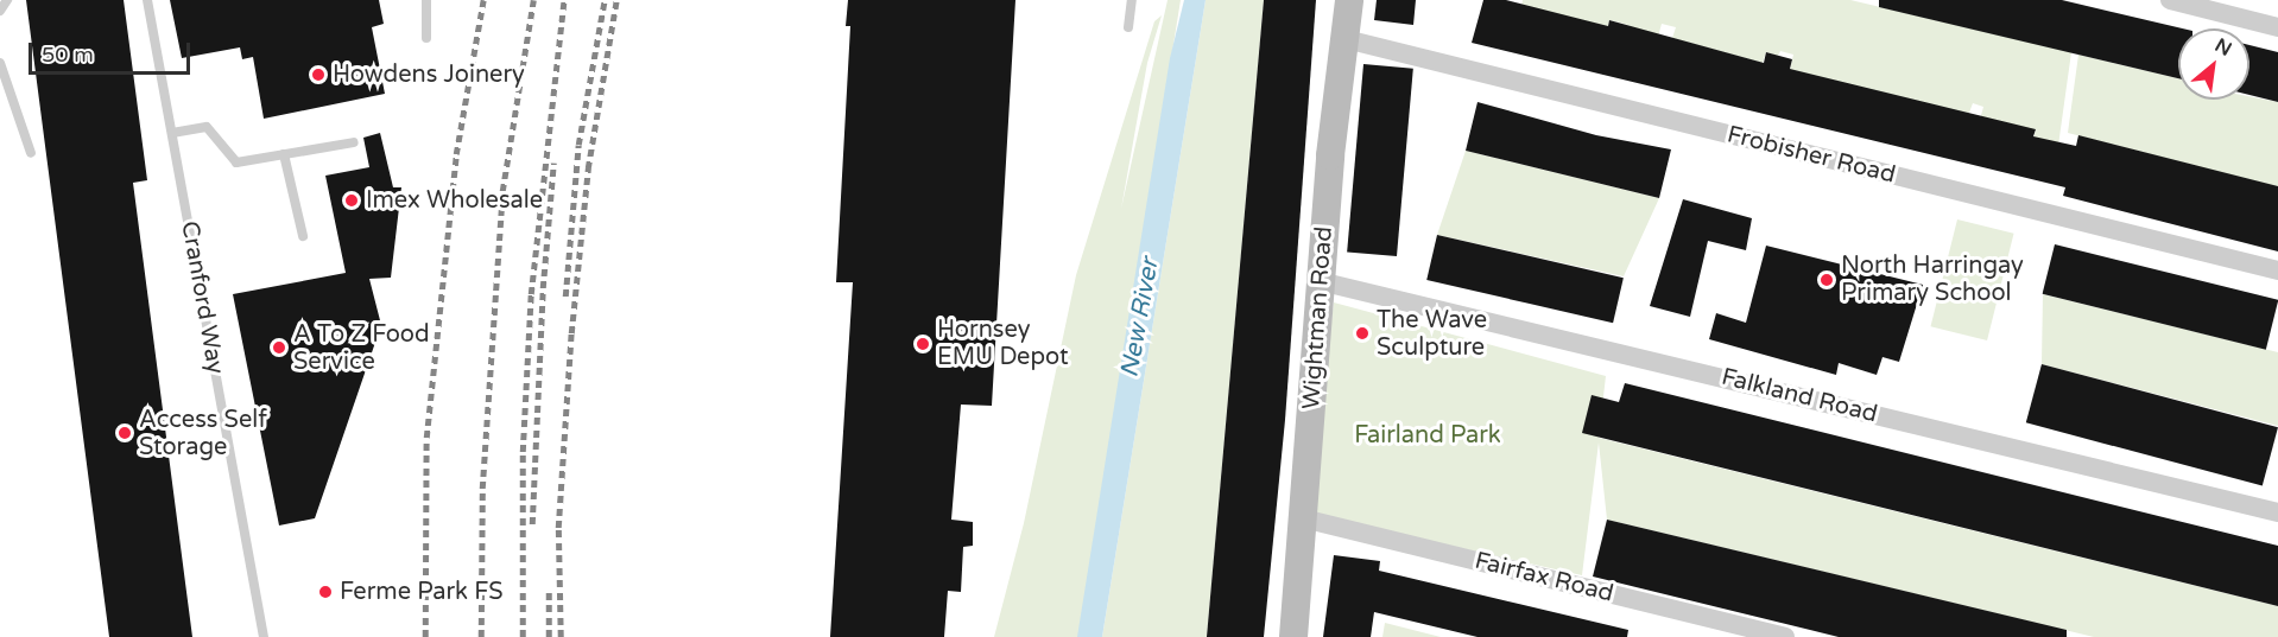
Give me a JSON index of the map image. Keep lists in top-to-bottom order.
{
  "streets": {
    "main road": ["Wightman Road"],
    "street": ["Frobisher Road", "Falkland Road", "Fairfax Road"],
    "lane": ["Cranford Way"]
  },
  "crossings": [
    ["Frobisher Road", "Wightman Road"],
    ["Wightman Road", "Falkland Road"],
    ["Wightman Road", "Fairfax Road"]
  ],
  "water": ["New River"],
  "parks": ["Fairland Park"],
  "places": [
    "Howdens Joinery",
    "Imex Wholesale",
    "North Harringay Primary School",
    "The Wave Sculpture",
    "Hornsey EMU Depot",
    "A To Z Food Service",
    "Access Self Storage",
    "Ferme Park FS"
  ],
  "scale_bar": "50 m",
  "north": "top right"
}
